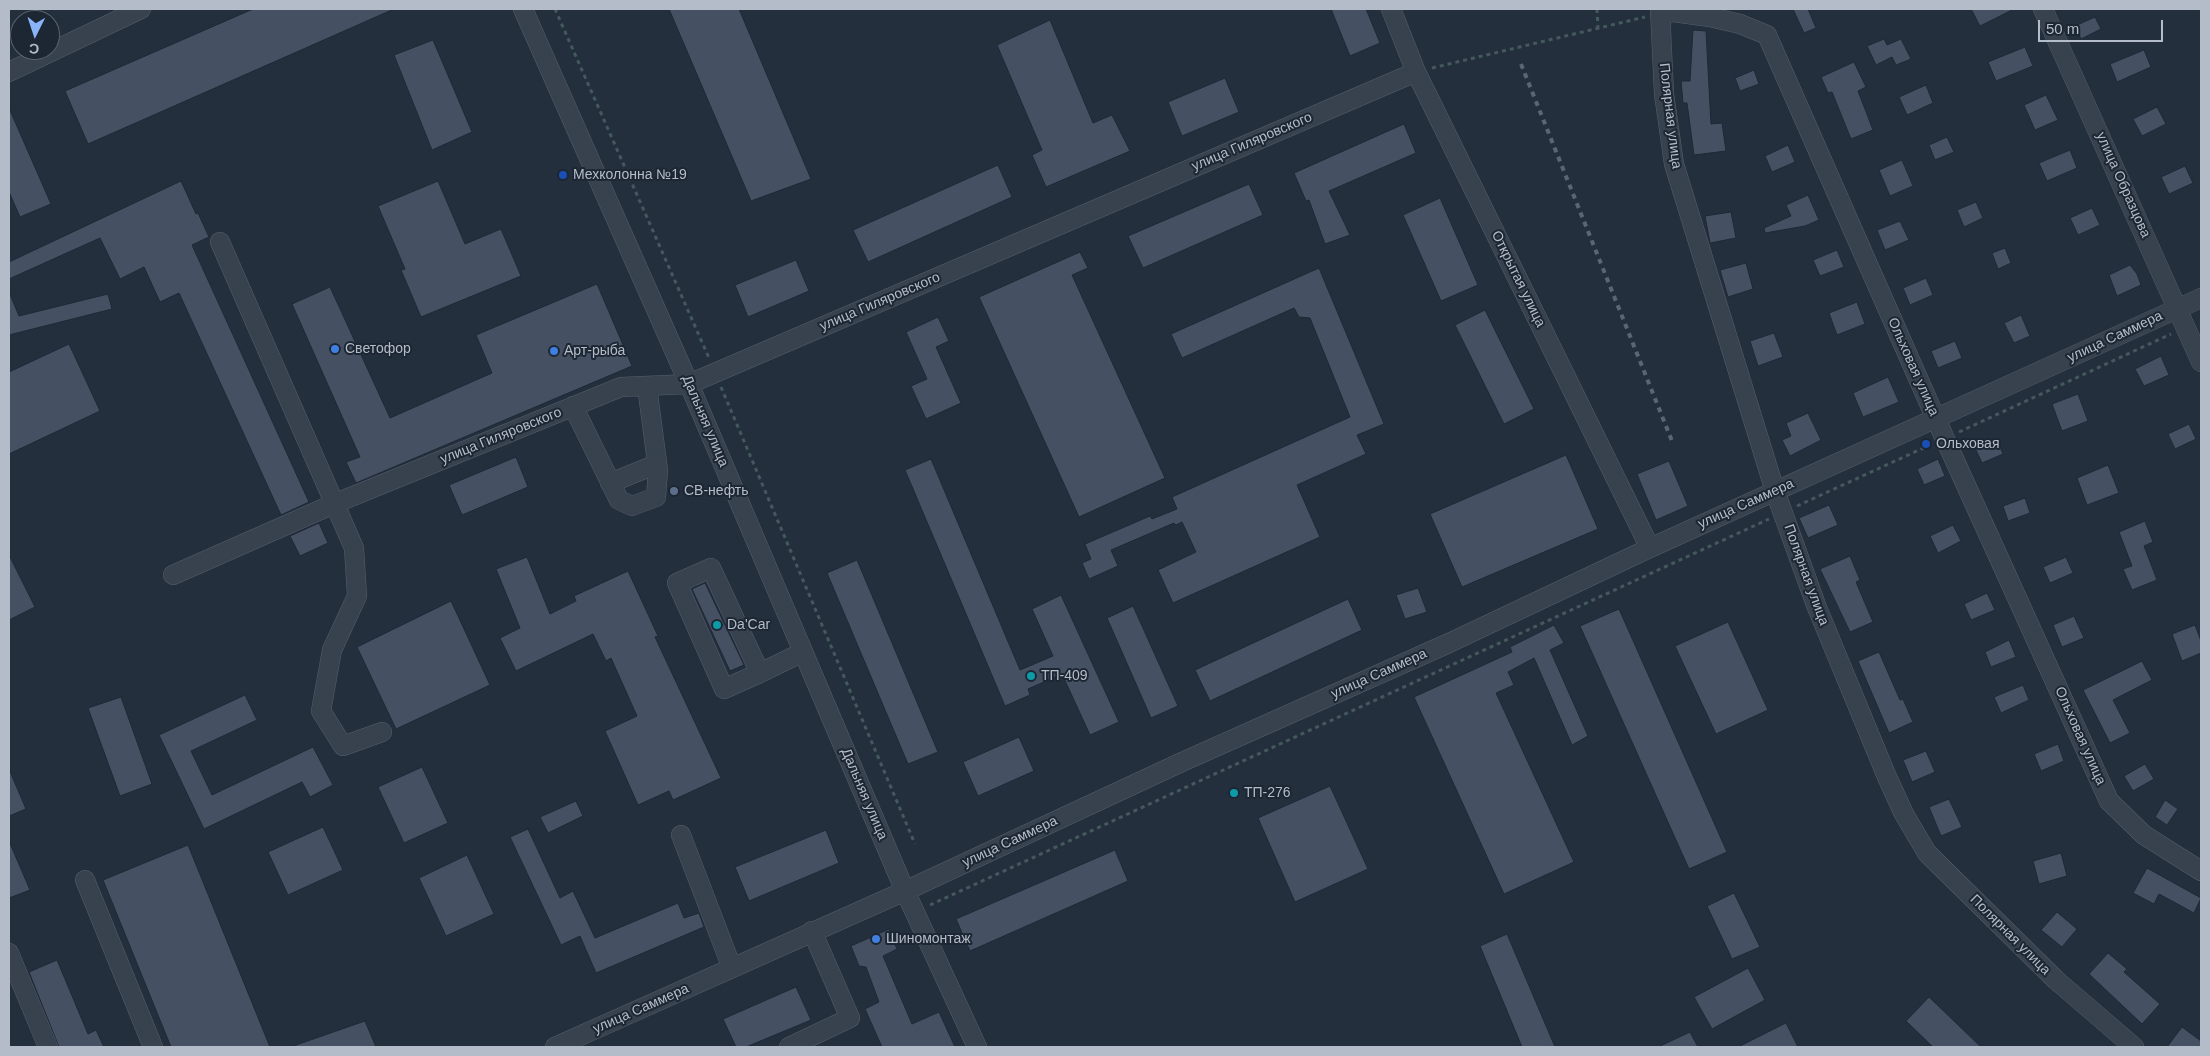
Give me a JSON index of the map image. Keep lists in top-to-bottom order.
{
  "streets": {
    "street": [
      "Полярная улица",
      "улица Гиляровского",
      "улица Образцова",
      "Открытая улица",
      "улица Саммера",
      "Ольховая улица",
      "Дальняя улица"
    ]
  },
  "crossings": [
    ["Полярная улица", "улица Саммера"],
    ["Полярная улица", "Ольховая улица"],
    ["улица Гиляровского", "Открытая улица"],
    ["улица Гиляровского", "Дальняя улица"],
    ["улица Образцова", "улица Саммера"],
    ["Открытая улица", "улица Саммера"],
    ["улица Саммера", "Ольховая улица"],
    ["улица Саммера", "Дальняя улица"]
  ],
  "places": [
    "Мехколонна №19",
    "Светофор",
    "Арт-рыба",
    "Ольховая",
    "СВ-нефть",
    "Da'Car",
    "ТП-409",
    "ТП-276",
    "Шиномонтаж"
  ],
  "scale_bar": "50 m",
  "north": "bottom"
}
